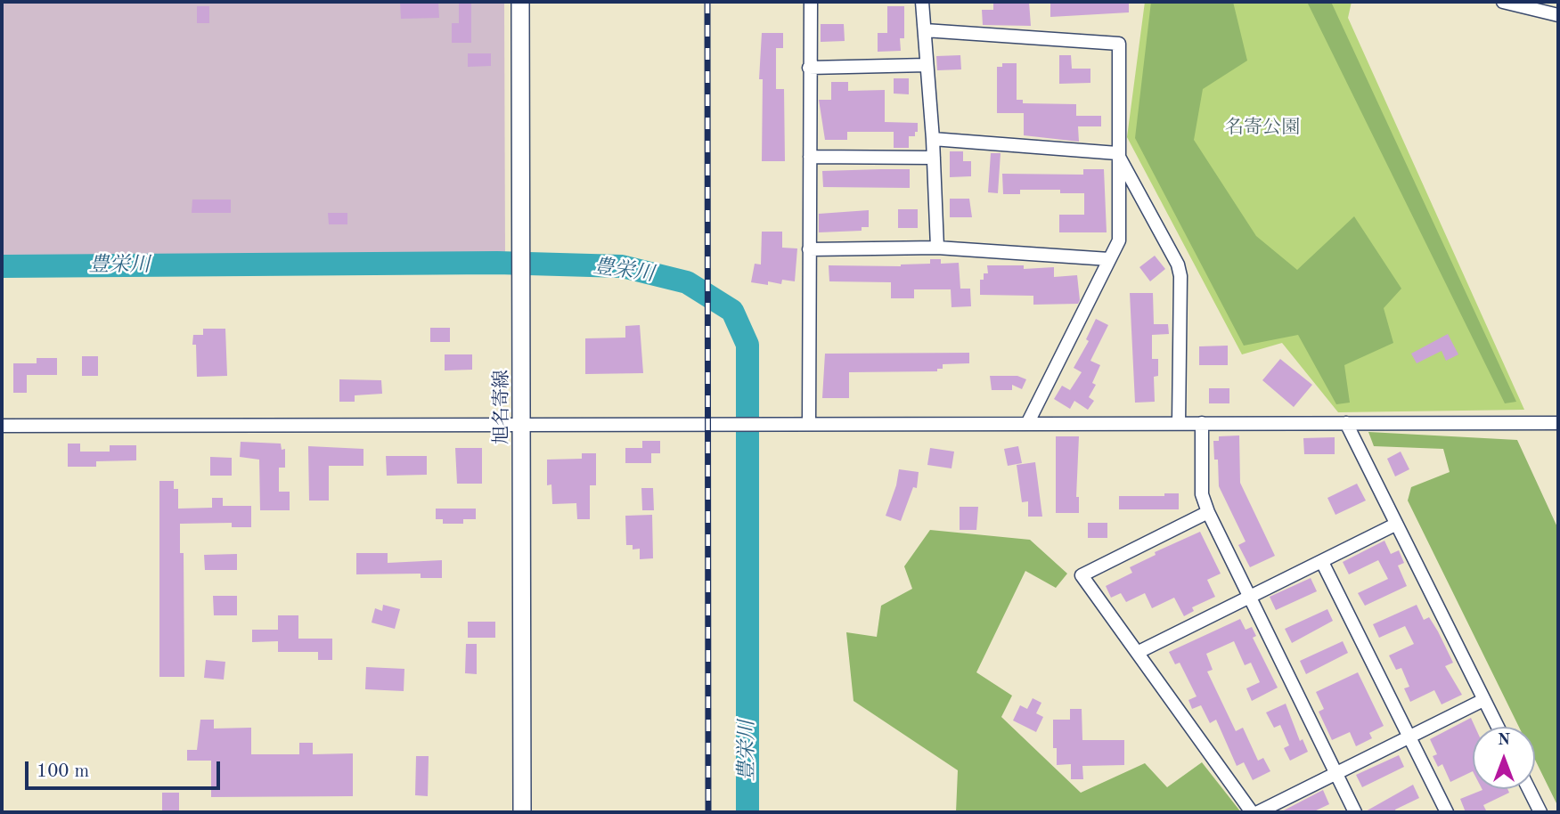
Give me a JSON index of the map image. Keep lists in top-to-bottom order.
{
  "streets": {
    "main road": ["旭名寄線"]
  },
  "water": ["豊栄川"],
  "parks": ["名寄公園"],
  "scale_bar": "100 m",
  "north": "top"
}
